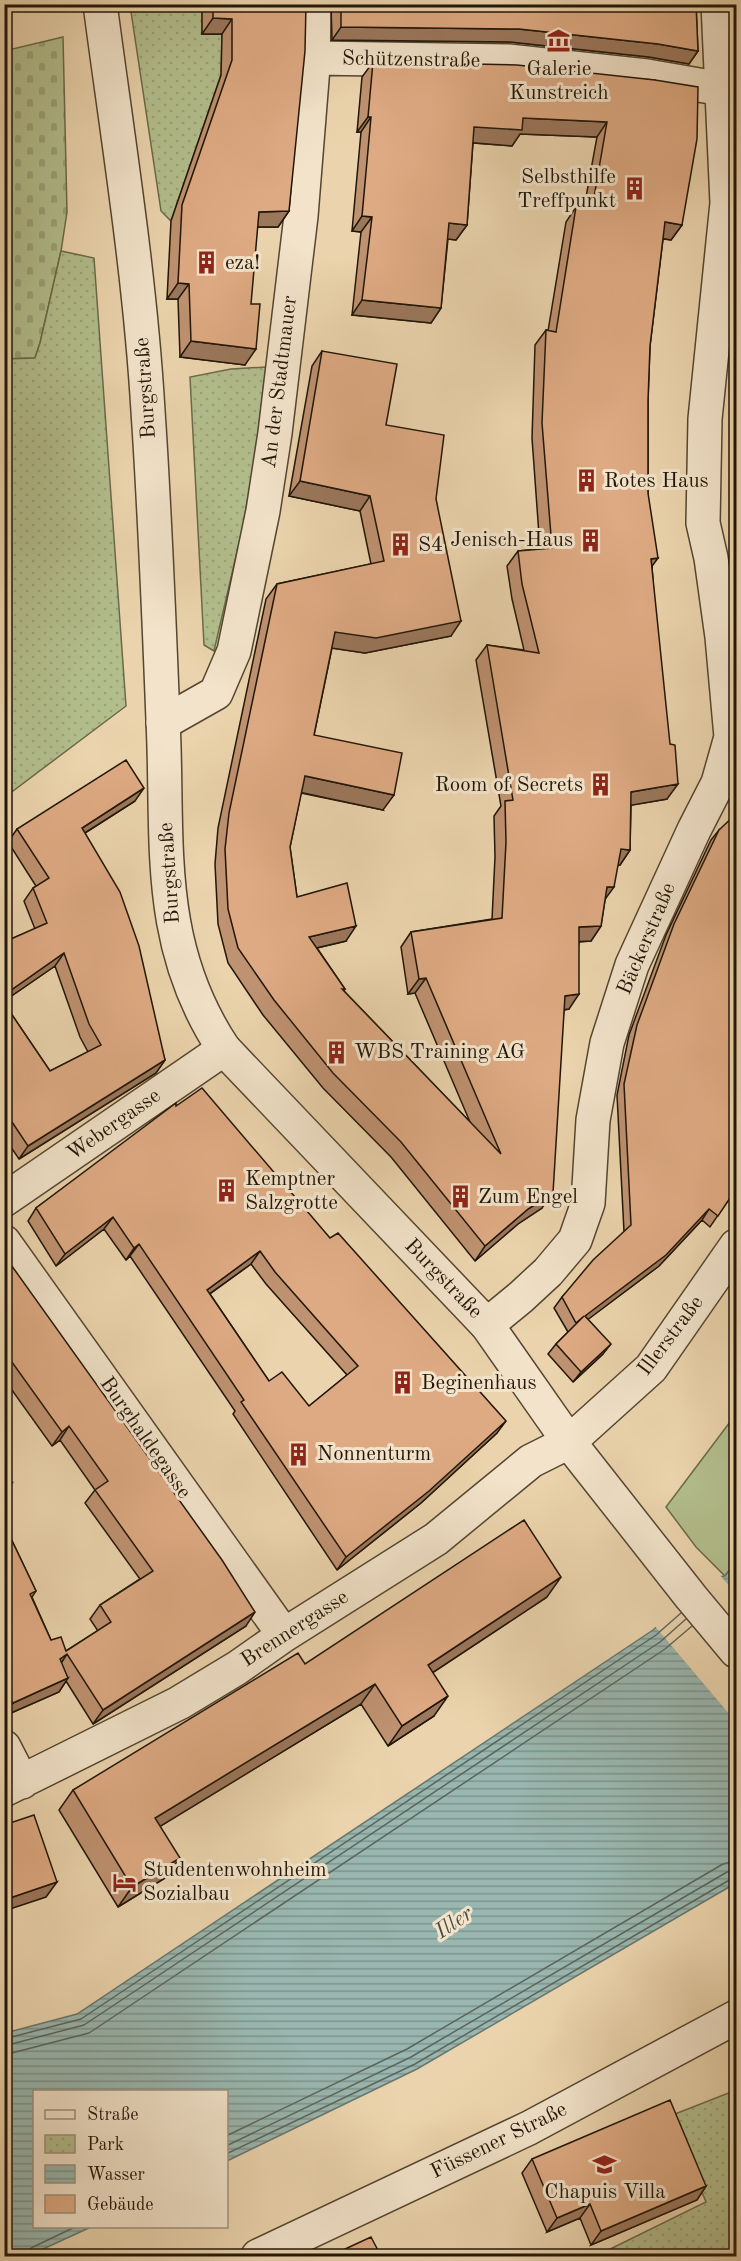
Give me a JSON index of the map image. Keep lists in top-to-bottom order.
{
  "streets": {
    "street": [
      "Schützenstraße",
      "An der Stadtmauer",
      "Burgstraße",
      "Bäckerstraße",
      "Webergasse",
      "Illerstraße",
      "Burghaldegasse",
      "Brennergasse",
      "Füssener Straße"
    ]
  },
  "crossings": [
    ["Schützenstraße", "An der Stadtmauer"],
    ["Schützenstraße", "Bäckerstraße"],
    ["An der Stadtmauer", "Burgstraße"],
    ["Burgstraße", "Bäckerstraße"],
    ["Burgstraße", "Webergasse"],
    ["Burgstraße", "Illerstraße"],
    ["Burgstraße", "Brennergasse"],
    ["Illerstraße", "Brennergasse"],
    ["Burghaldegasse", "Brennergasse"]
  ],
  "water": ["Iller"],
  "places": {
    "museum": ["Galerie Kunstreich"],
    "building": [
      "Selbsthilfe Treffpunkt",
      "eza!",
      "Rotes Haus",
      "Jenisch-Haus",
      "S4",
      "Room of Secrets",
      "WBS Training AG",
      "Kemptner Salzgrotte",
      "Zum Engel",
      "Beginenhaus",
      "Nonnenturm"
    ],
    "hotel": ["Studentenwohnheim Sozialbau"],
    "school or university": ["Chapuis Villa"]
  },
  "legend": [
    "Straße",
    "Park",
    "Wasser",
    "Gebäude"
  ]
}
